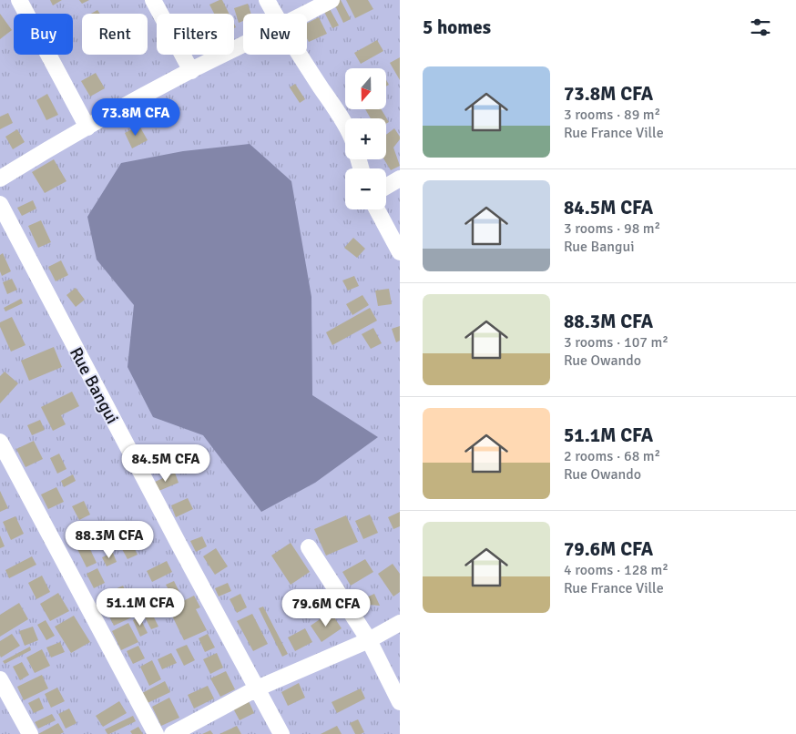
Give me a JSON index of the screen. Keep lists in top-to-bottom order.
{
  "streets": {
    "street": ["Rue Bangui"]
  },
  "north": "bottom",
  "page": {
    "heading": "5 homes",
    "chip": [
      "Buy",
      "Rent",
      "Filters",
      "New"
    ],
    "list": [
      {
        "name": "73.8M CFA",
        "note": "3 rooms · 89 m² · Rue France Ville"
      },
      {
        "name": "84.5M CFA",
        "note": "3 rooms · 98 m² · Rue Bangui"
      },
      {
        "name": "88.3M CFA",
        "note": "3 rooms · 107 m² · Rue Owando"
      },
      {
        "name": "51.1M CFA",
        "note": "2 rooms · 68 m² · Rue Owando"
      },
      {
        "name": "79.6M CFA",
        "note": "4 rooms · 128 m² · Rue France Ville"
      }
    ],
    "map_buttons": ["+", "−"],
    "price": [
      "73.8M CFA",
      "84.5M CFA",
      "88.3M CFA",
      "51.1M CFA",
      "79.6M CFA"
    ]
  }
}
